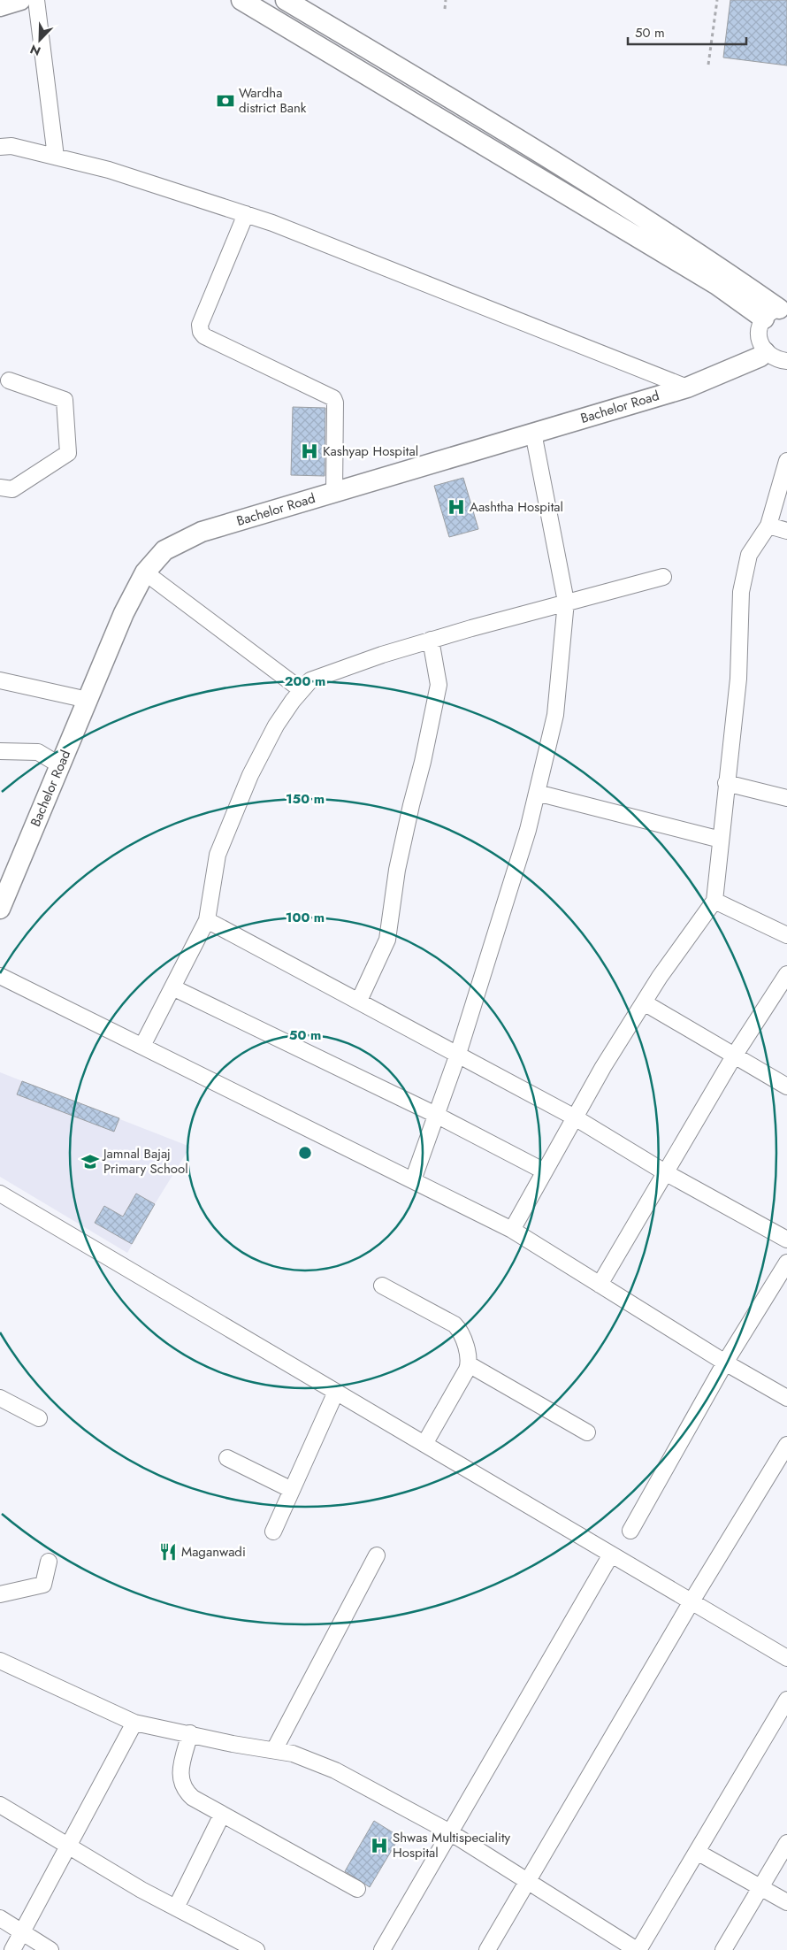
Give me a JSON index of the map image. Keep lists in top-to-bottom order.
{
  "streets": {
    "main road": ["Bachelor Road"]
  },
  "places": {
    "bank": ["Wardha district Bank"],
    "hospital": ["Kashyap Hospital", "Aashtha Hospital", "Shwas Multispeciality Hospital"],
    "school or university": ["Jamnal Bajaj Primary School"],
    "restaurant": ["Maganwadi"]
  },
  "scale_bar": "50 m",
  "north": "bottom left",
  "rings": [
    "200 m",
    "150 m",
    "100 m",
    "50 m"
  ]
}
